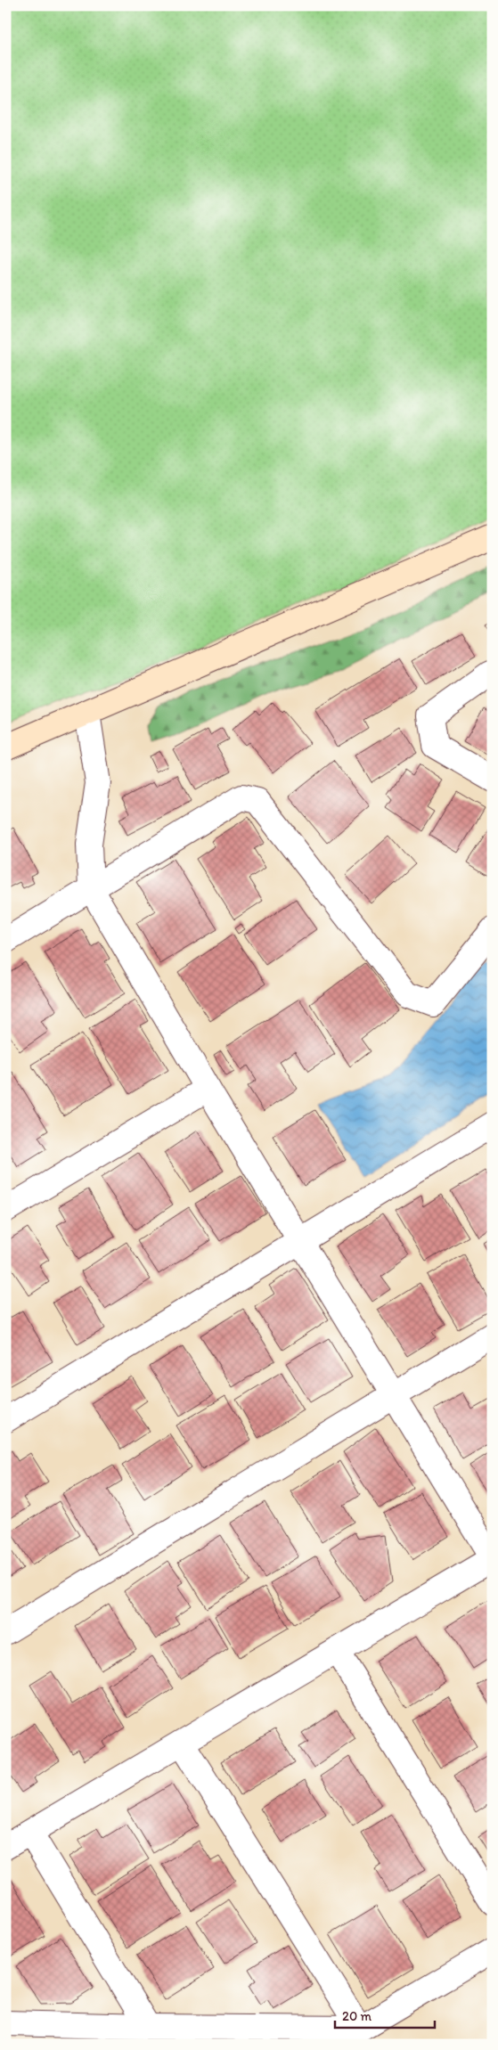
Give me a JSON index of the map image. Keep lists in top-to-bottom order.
{
  "scale_bar": "20 m"
}
